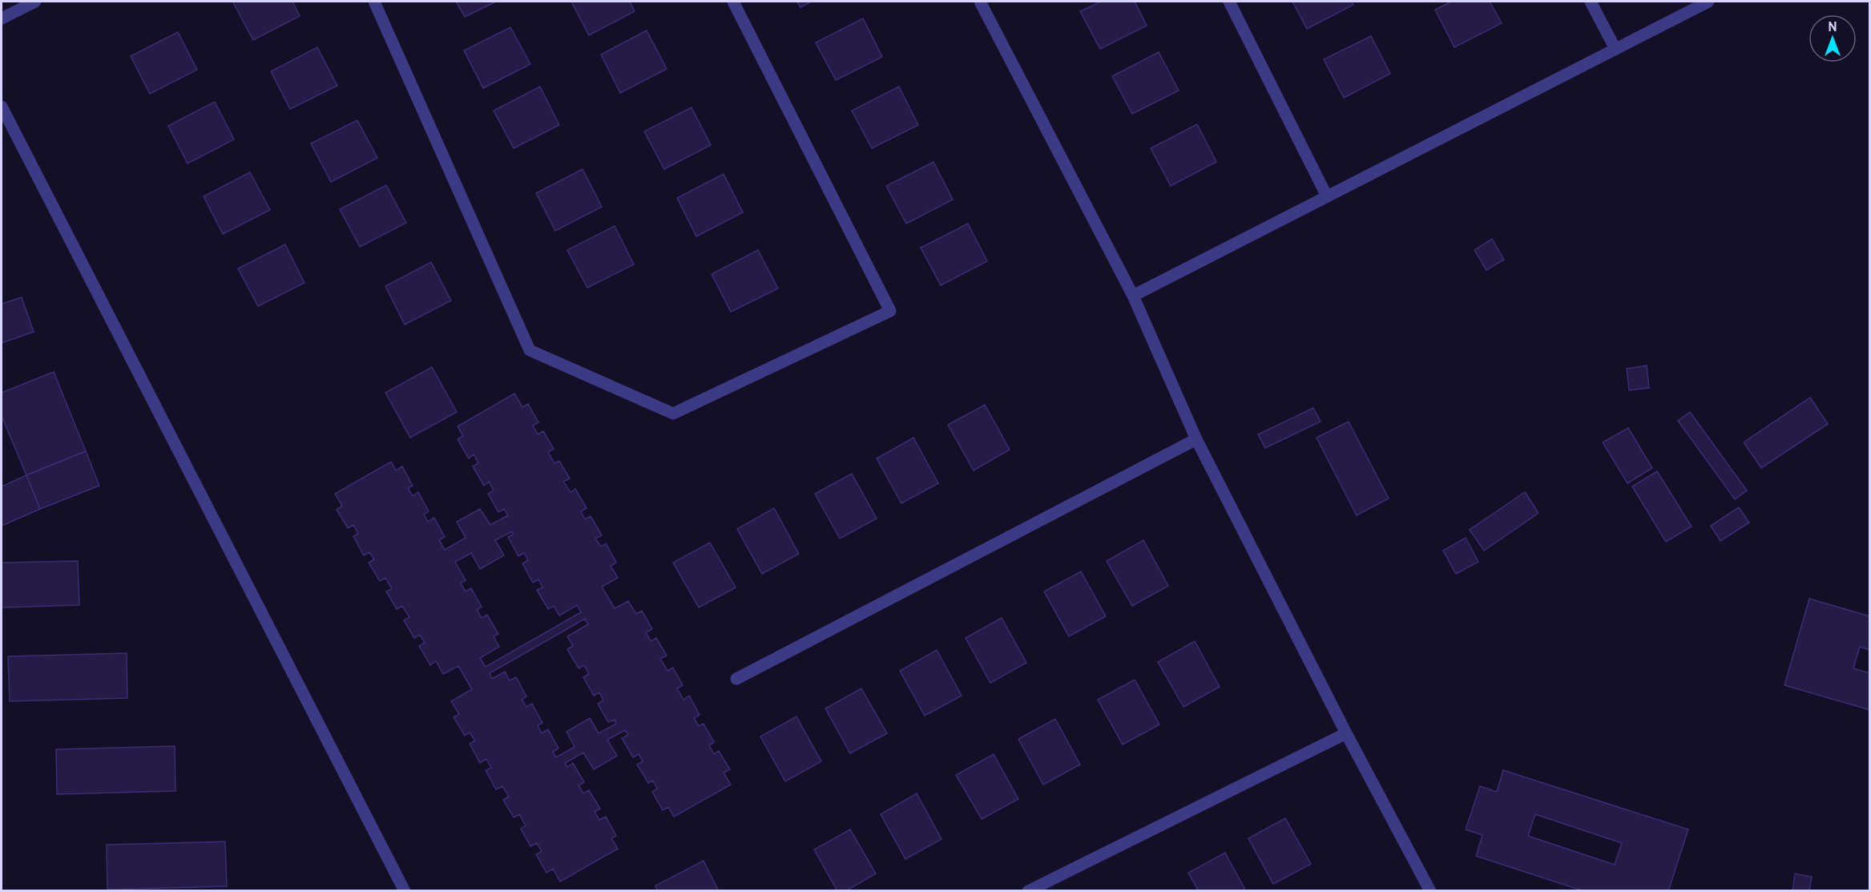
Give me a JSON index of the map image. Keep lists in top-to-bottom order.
{
  "north": "top"
}
